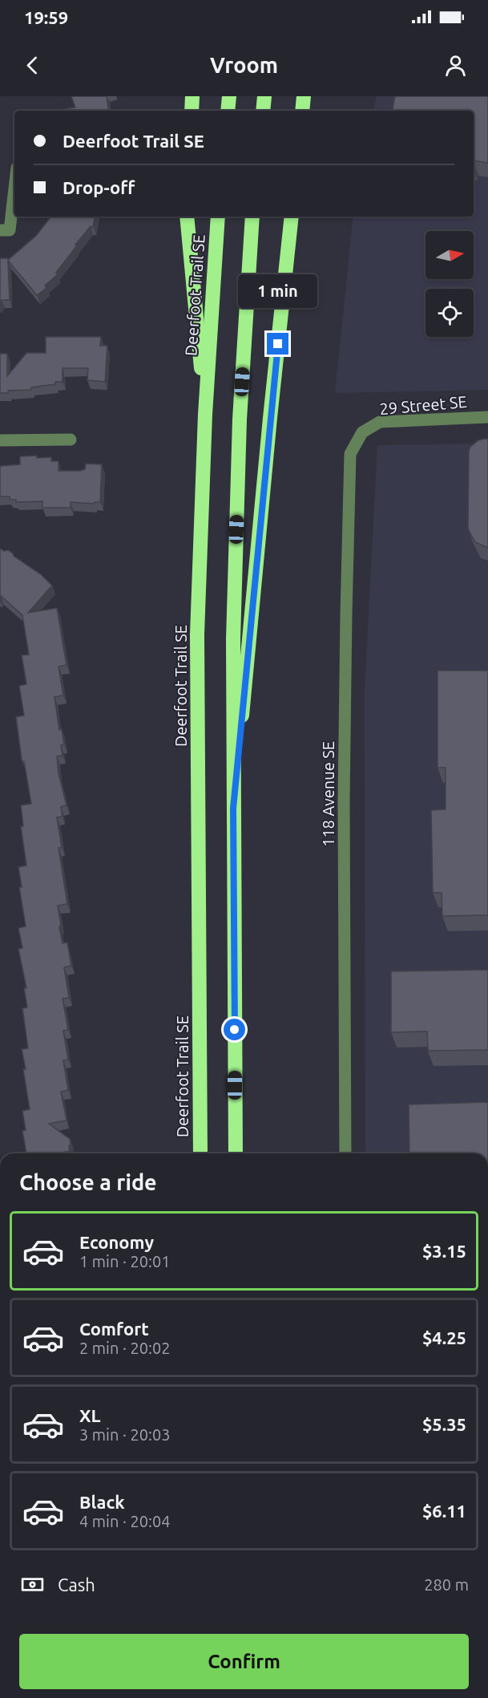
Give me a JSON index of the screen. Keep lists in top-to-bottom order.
{
  "streets": {
    "highway": ["Deerfoot Trail SE"],
    "street": ["29 Street SE", "118 Avenue SE"]
  },
  "crossings": [
    ["29 Street SE", "118 Avenue SE"]
  ],
  "north": "right",
  "page": {
    "status": "19:59",
    "header": "Vroom",
    "banner": ["Deerfoot Trail SE", "Drop-off"],
    "bubble": "1 min",
    "heading": "Choose a ride",
    "list": [
      {
        "name": "Economy",
        "note": "1 min · 20:01",
        "value": "$3.15"
      },
      {
        "name": "Comfort",
        "note": "2 min · 20:02",
        "value": "$4.25"
      },
      {
        "name": "XL",
        "note": "3 min · 20:03",
        "value": "$5.35"
      },
      {
        "name": "Black",
        "note": "4 min · 20:04",
        "value": "$6.11"
      }
    ],
    "pay": ["Cash", "280 m"],
    "buttons": "Confirm"
  }
}
